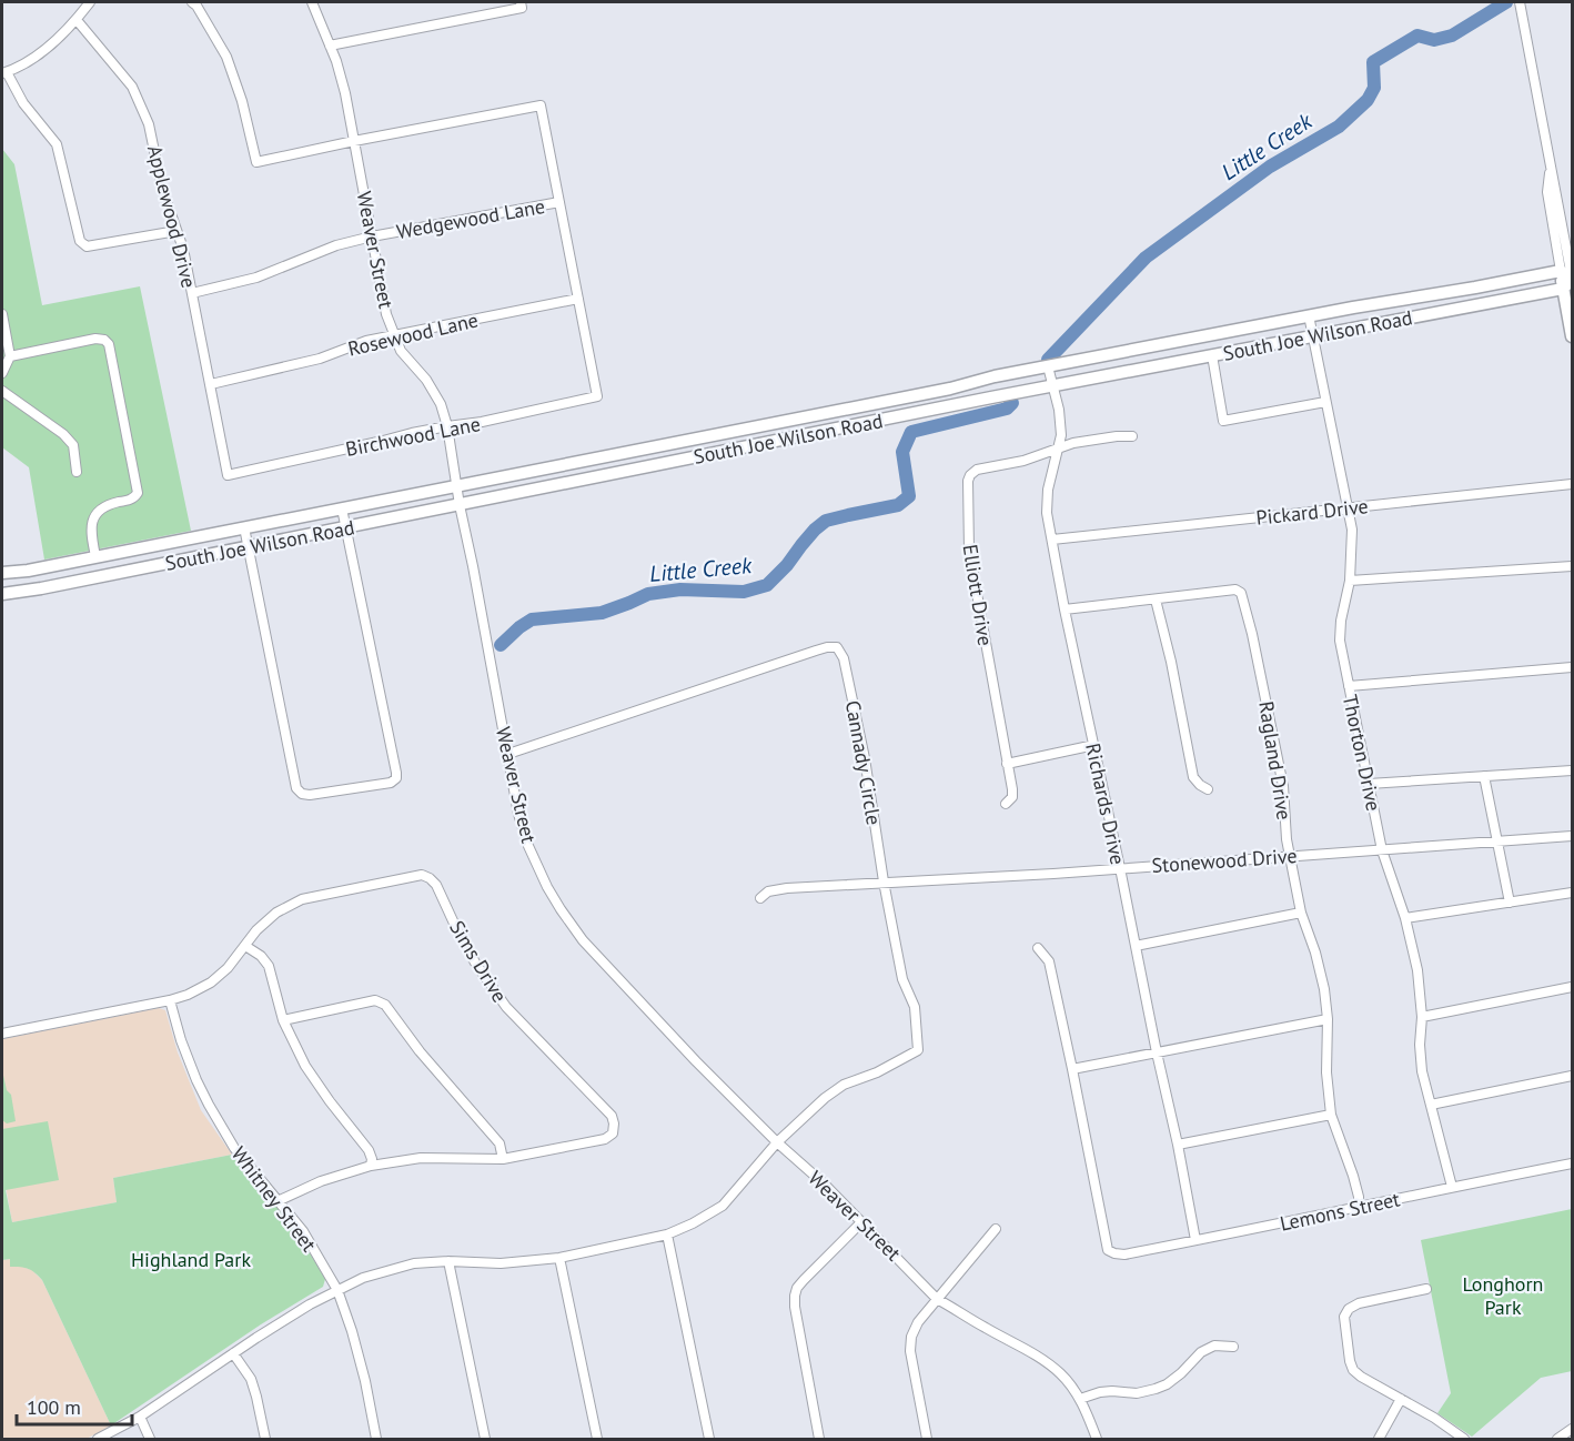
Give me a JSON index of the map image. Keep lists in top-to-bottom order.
{
  "streets": {
    "main road": ["South Joe Wilson Road"],
    "street": [
      "Applewood Drive",
      "Wedgewood Lane",
      "Weaver Street",
      "Rosewood Lane",
      "Birchwood Lane",
      "Pickard Drive",
      "Elliott Drive",
      "Thorton Drive",
      "Ragland Drive",
      "Cannady Circle",
      "Richards Drive",
      "Stonewood Drive",
      "Sims Drive",
      "Whitney Street",
      "Lemons Street"
    ]
  },
  "crossings": [
    ["Applewood Drive", "Wedgewood Lane"],
    ["Applewood Drive", "Rosewood Lane"],
    ["Applewood Drive", "Birchwood Lane"],
    ["Wedgewood Lane", "Weaver Street"],
    ["Weaver Street", "Rosewood Lane"],
    ["Weaver Street", "South Joe Wilson Road"],
    ["Weaver Street", "Birchwood Lane"],
    ["Weaver Street", "Cannady Circle"],
    ["Rosewood Lane", "Birchwood Lane"],
    ["South Joe Wilson Road", "Thorton Drive"],
    ["South Joe Wilson Road", "Richards Drive"],
    ["Pickard Drive", "Thorton Drive"],
    ["Pickard Drive", "Richards Drive"],
    ["Elliott Drive", "Richards Drive"],
    ["Thorton Drive", "Stonewood Drive"],
    ["Thorton Drive", "Lemons Street"],
    ["Ragland Drive", "Stonewood Drive"],
    ["Ragland Drive", "Lemons Street"],
    ["Cannady Circle", "Stonewood Drive"],
    ["Richards Drive", "Stonewood Drive"],
    ["Richards Drive", "Lemons Street"],
    ["Sims Drive", "Whitney Street"]
  ],
  "water": ["Little Creek"],
  "parks": ["Highland Park", "Longhorn Park"],
  "scale_bar": "100 m"
}
